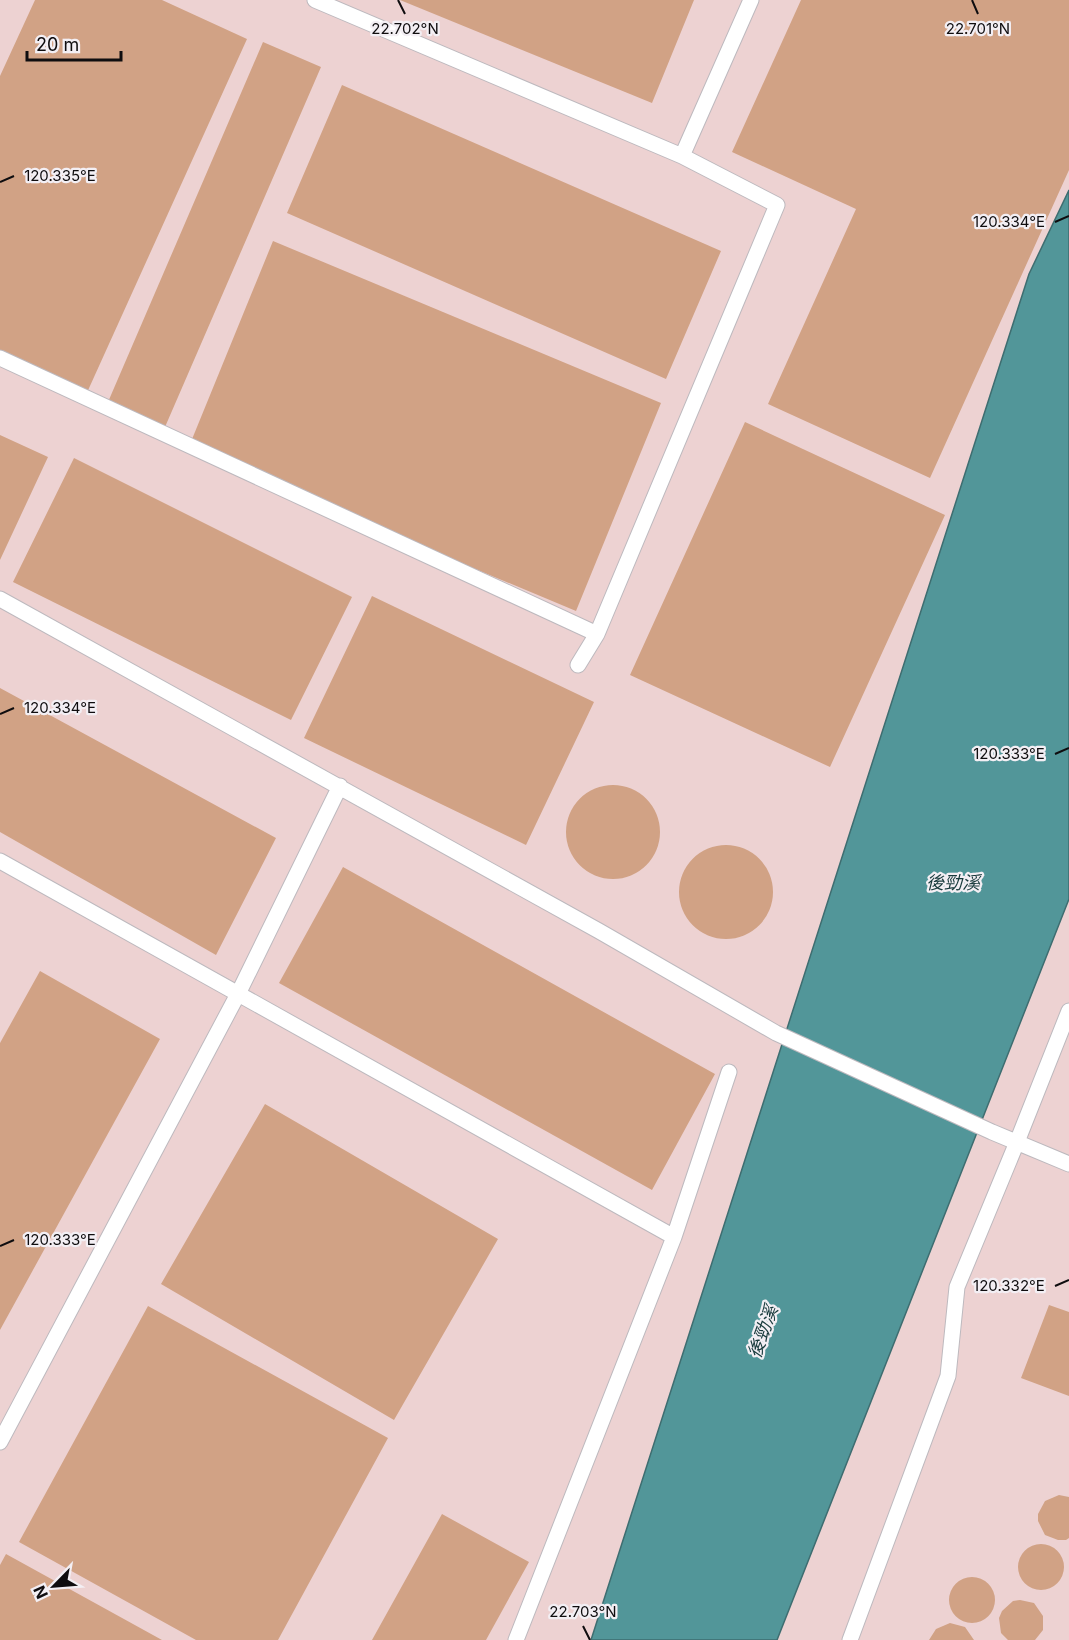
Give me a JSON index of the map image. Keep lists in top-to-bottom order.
{
  "water": ["後勁溪"],
  "scale_bar": "20 m",
  "north": "bottom left",
  "coordinates": [
    "22.702°N",
    "22.701°N",
    "120.335°E",
    "120.334°E",
    "120.333°E",
    "120.332°E",
    "22.703°N"
  ]
}
